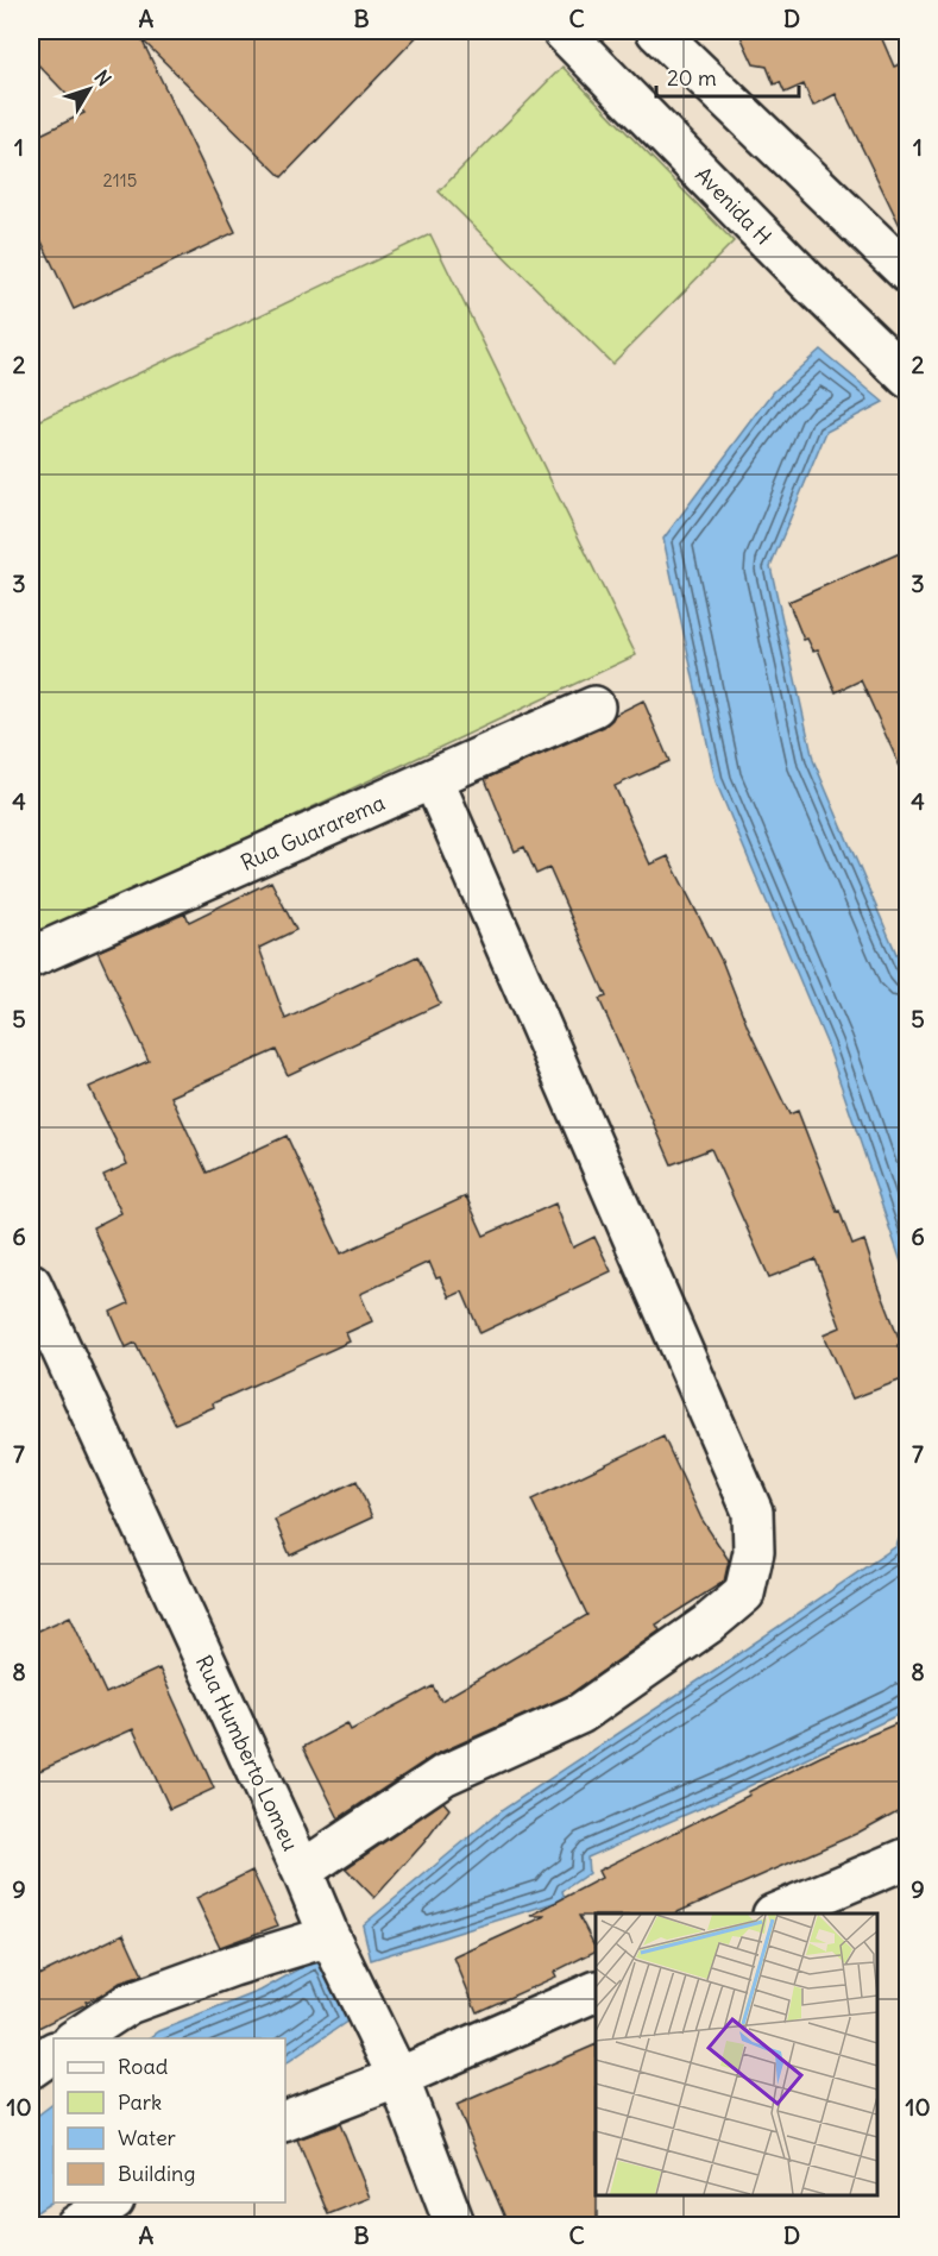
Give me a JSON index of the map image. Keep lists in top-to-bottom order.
{
  "streets": {
    "street": ["Avenida H", "Rua Guararema", "Rua Humberto Lomeu"]
  },
  "house_numbers": ["2115"],
  "legend": [
    "Road",
    "Park",
    "Water",
    "Building"
  ],
  "scale_bar": "20 m",
  "north": "top right",
  "grid": {
    "columns": [
      "A",
      "B",
      "C",
      "D"
    ],
    "rows": [
      "1",
      "2",
      "3",
      "4",
      "5",
      "6",
      "7",
      "8",
      "9",
      "10"
    ]
  }
}
